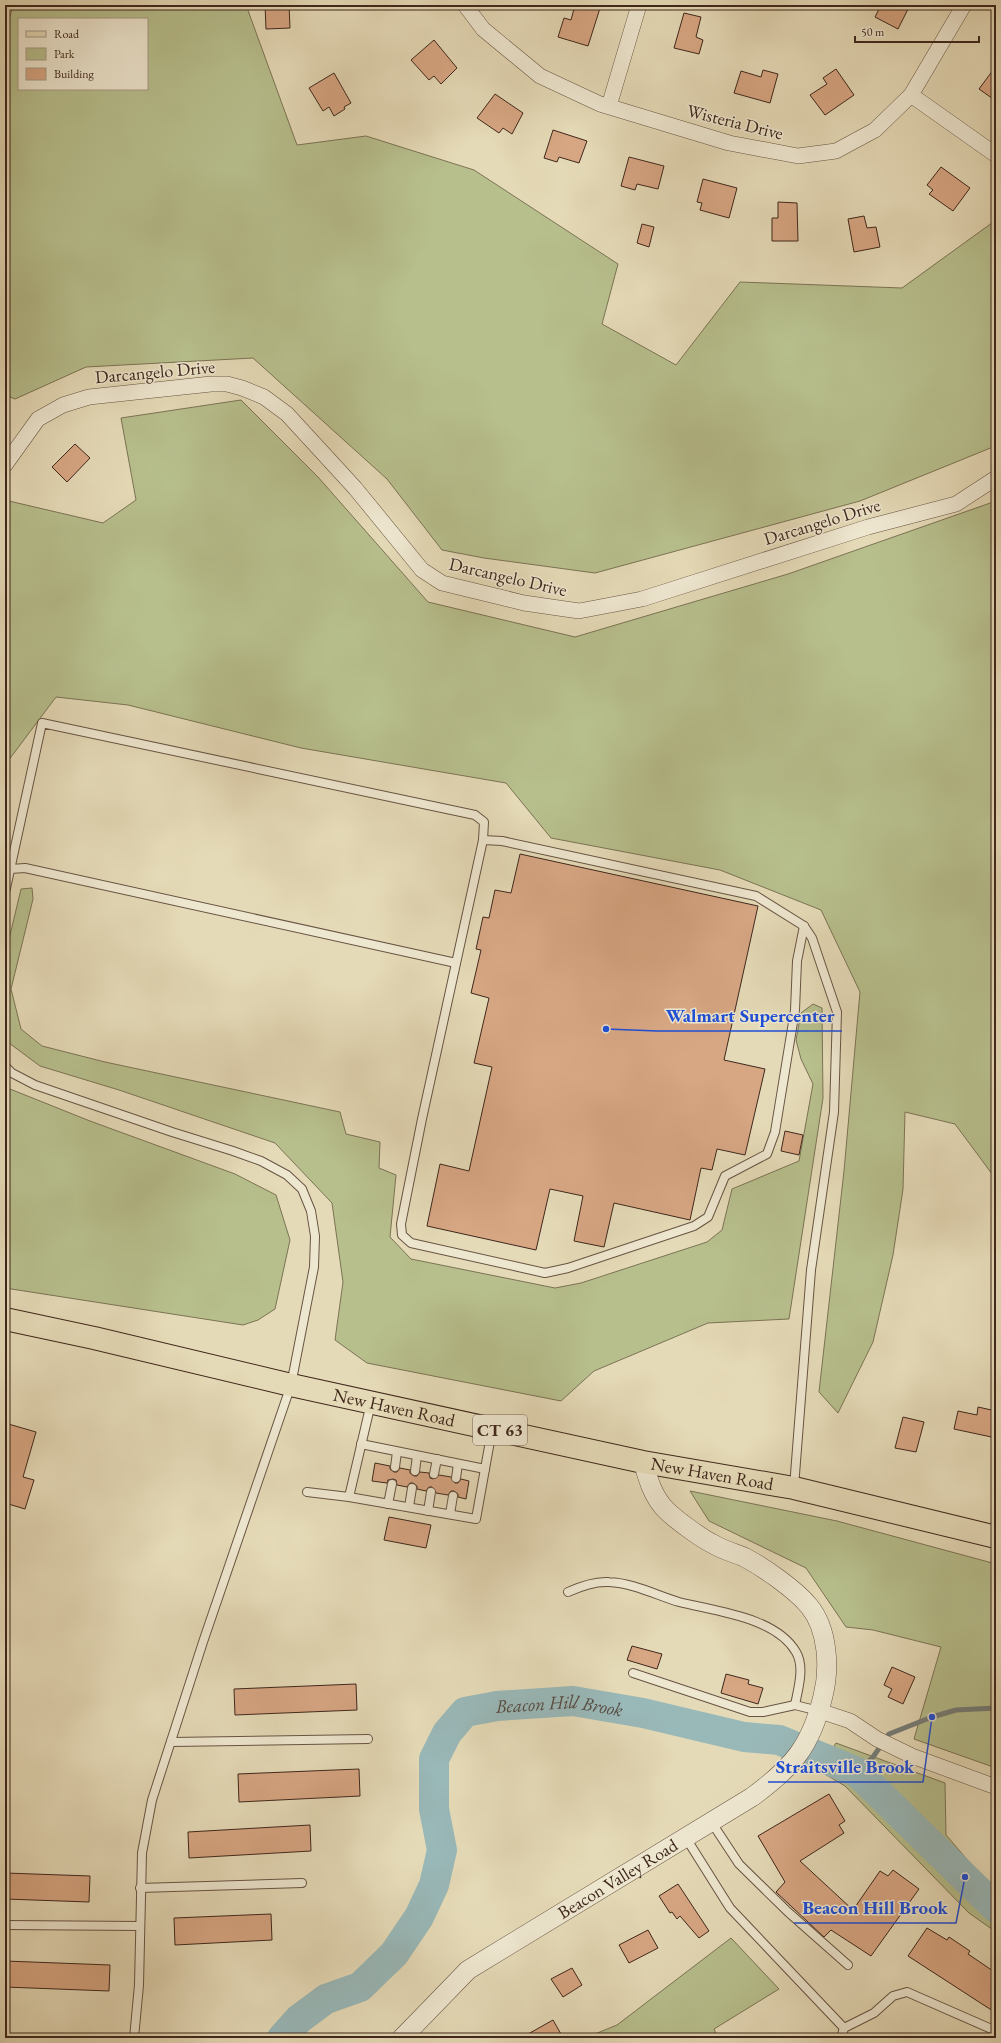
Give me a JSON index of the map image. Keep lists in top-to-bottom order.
{
  "streets": {
    "main road": ["New Haven Road", "CT 63"],
    "street": ["Wisteria Drive", "Darcangelo Drive", "Beacon Valley Road"]
  },
  "crossings": [
    ["New Haven Road", "Beacon Valley Road"]
  ],
  "water": ["Beacon Hill Brook"],
  "places": ["Walmart Supercenter", "Straitsville Brook", "Beacon Hill Brook"],
  "legend": ["Road", "Park", "Building"],
  "scale_bar": "50 m"
}
